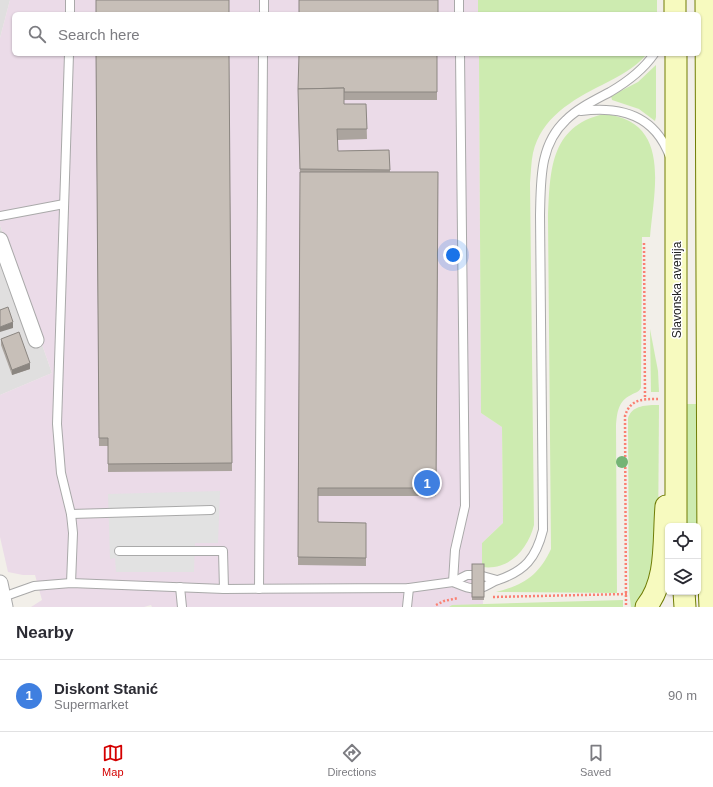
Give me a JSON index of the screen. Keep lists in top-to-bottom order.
{
  "streets": {
    "main road": ["Slavonska avenija"]
  },
  "page": {
    "search": "Search here",
    "pins": "1",
    "heading": "Nearby",
    "list": [
      {
        "mark": "1",
        "name": "Diskont Stanić",
        "note": "Supermarket",
        "value": "90 m"
      }
    ],
    "nav": ["Map", "Directions", "Saved"]
  }
}
